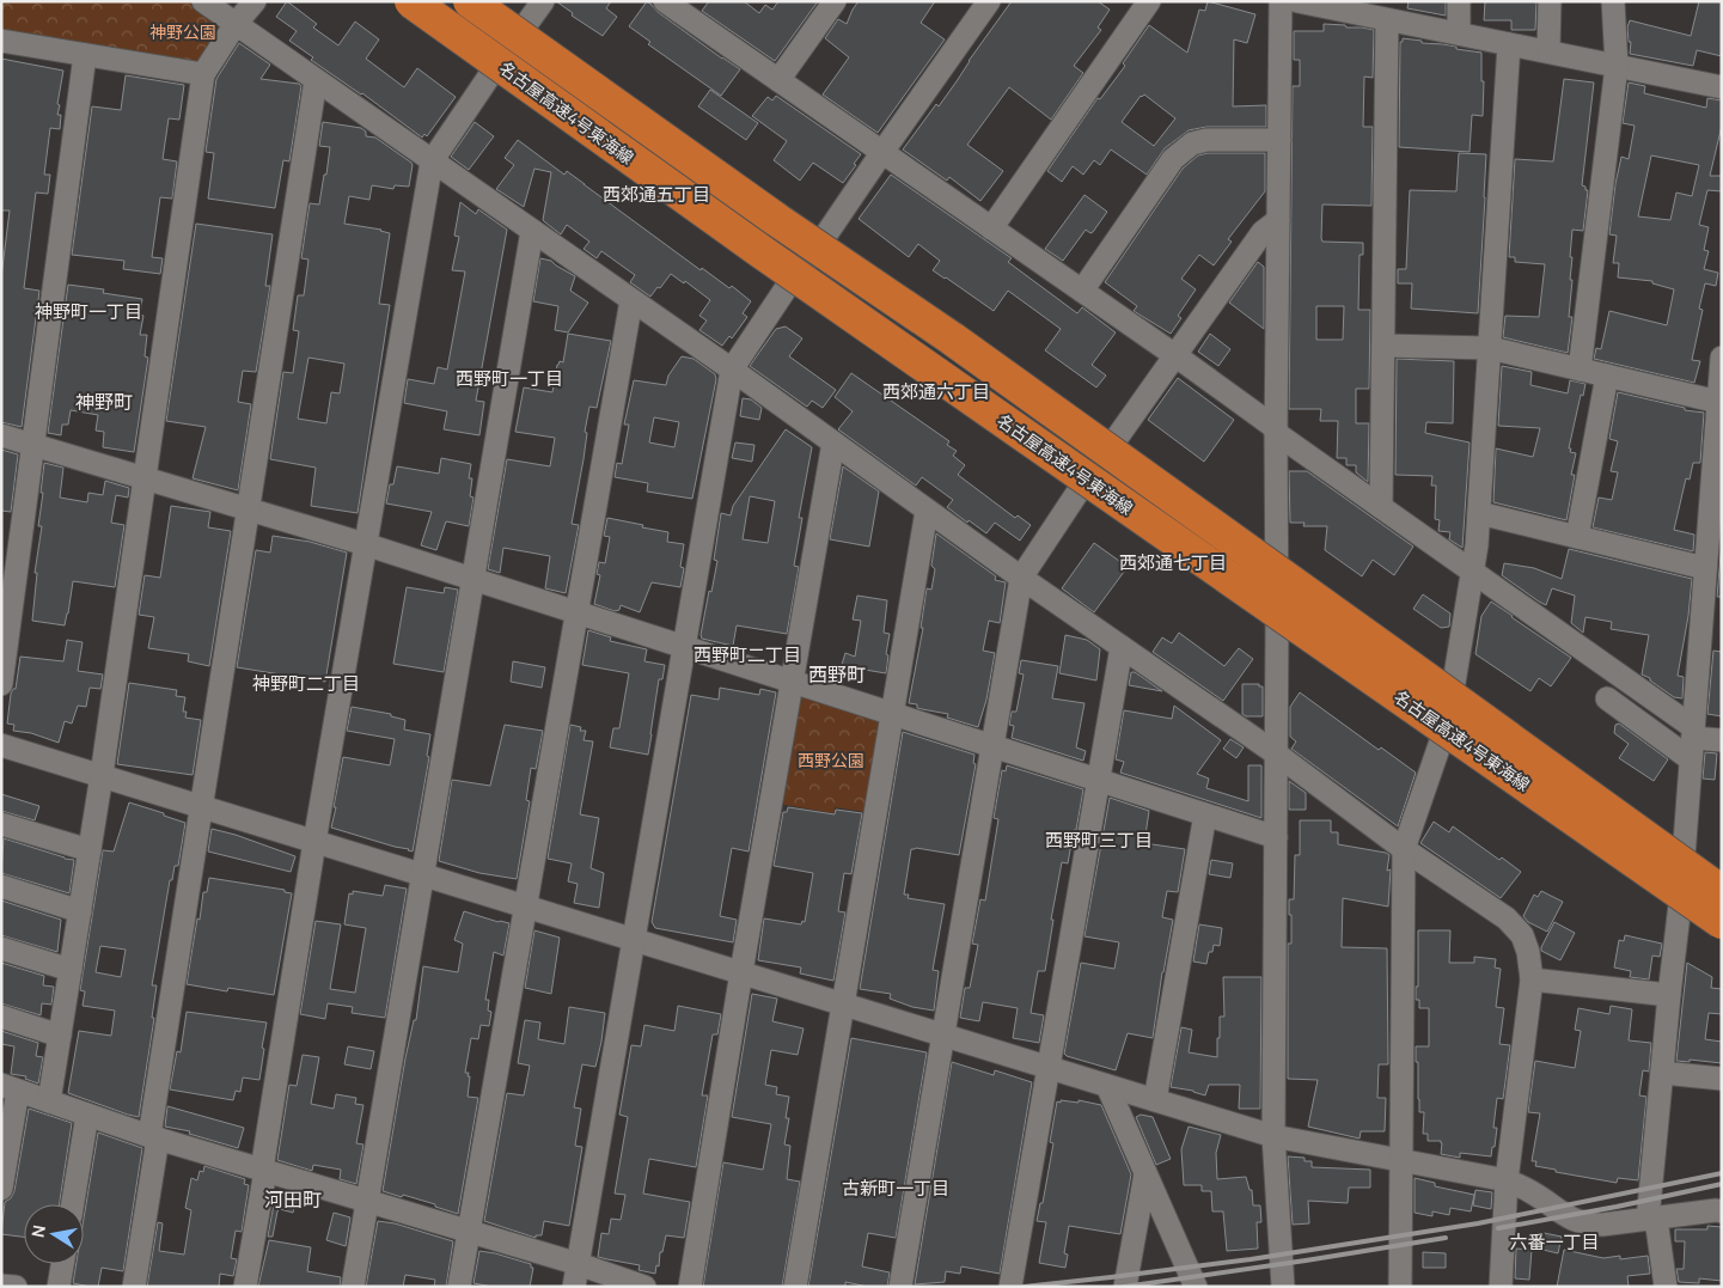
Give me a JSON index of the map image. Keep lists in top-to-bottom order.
{
  "streets": {
    "highway": ["名古屋高速4号東海線"]
  },
  "districts": [
    "西郊通五丁目",
    "神野町一丁目",
    "西野町一丁目",
    "西郊通六丁目",
    "神野町",
    "西郊通七丁目",
    "西野町二丁目",
    "西野町",
    "神野町二丁目",
    "西野町三丁目",
    "古新町一丁目",
    "河田町",
    "六番一丁目"
  ],
  "parks": ["神野公園", "西野公園"],
  "north": "left"
}
